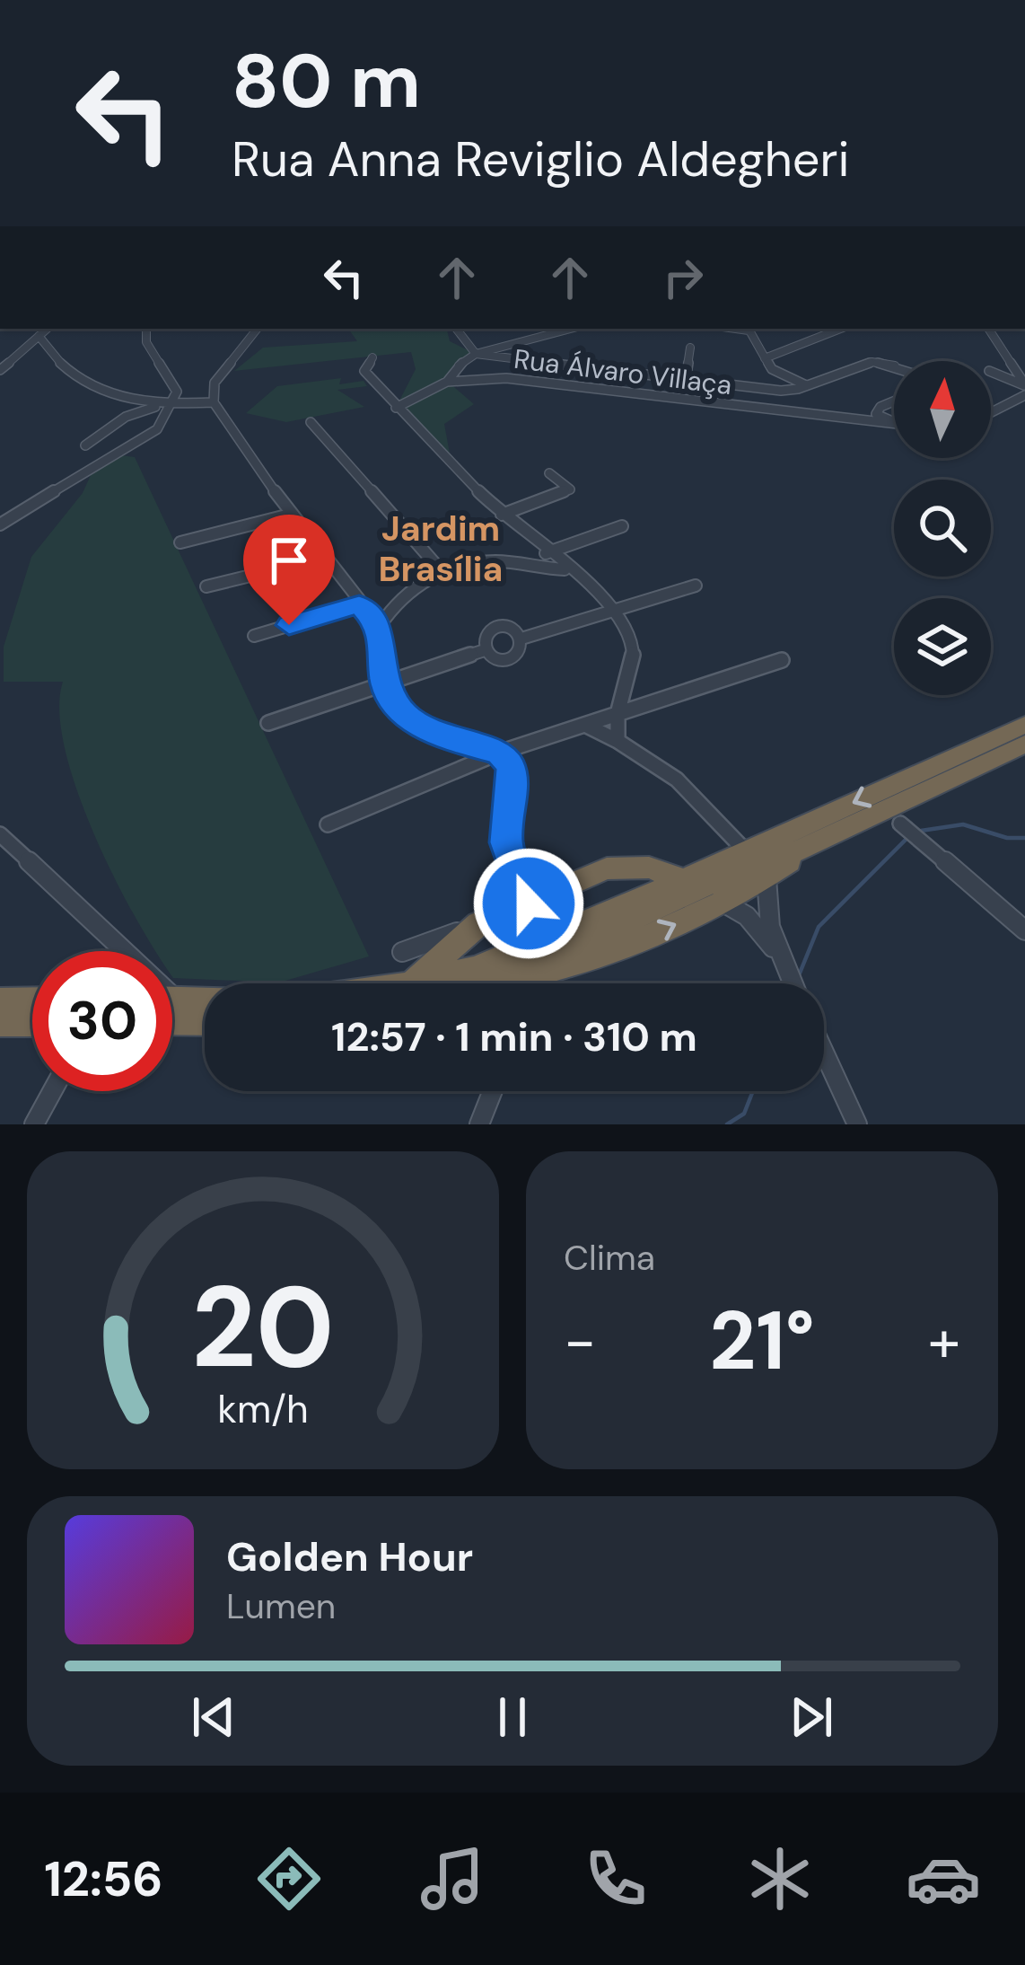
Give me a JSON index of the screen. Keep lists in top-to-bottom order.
{
  "streets": {
    "street": ["Rua Álvaro Villaça"]
  },
  "districts": ["Jardim Brasília"],
  "north": "top",
  "page": {
    "turn": ["80 m", "Rua Anna Reviglio Aldegheri"],
    "limit": "30",
    "trip": "12:57 · 1 min · 310 m",
    "tile": "Clima",
    "heat": ["−", "21°", "+"],
    "song": ["Golden Hour", "Lumen"],
    "tabs": "12:56",
    "gauge": ["20", "km/h"]
  }
}
